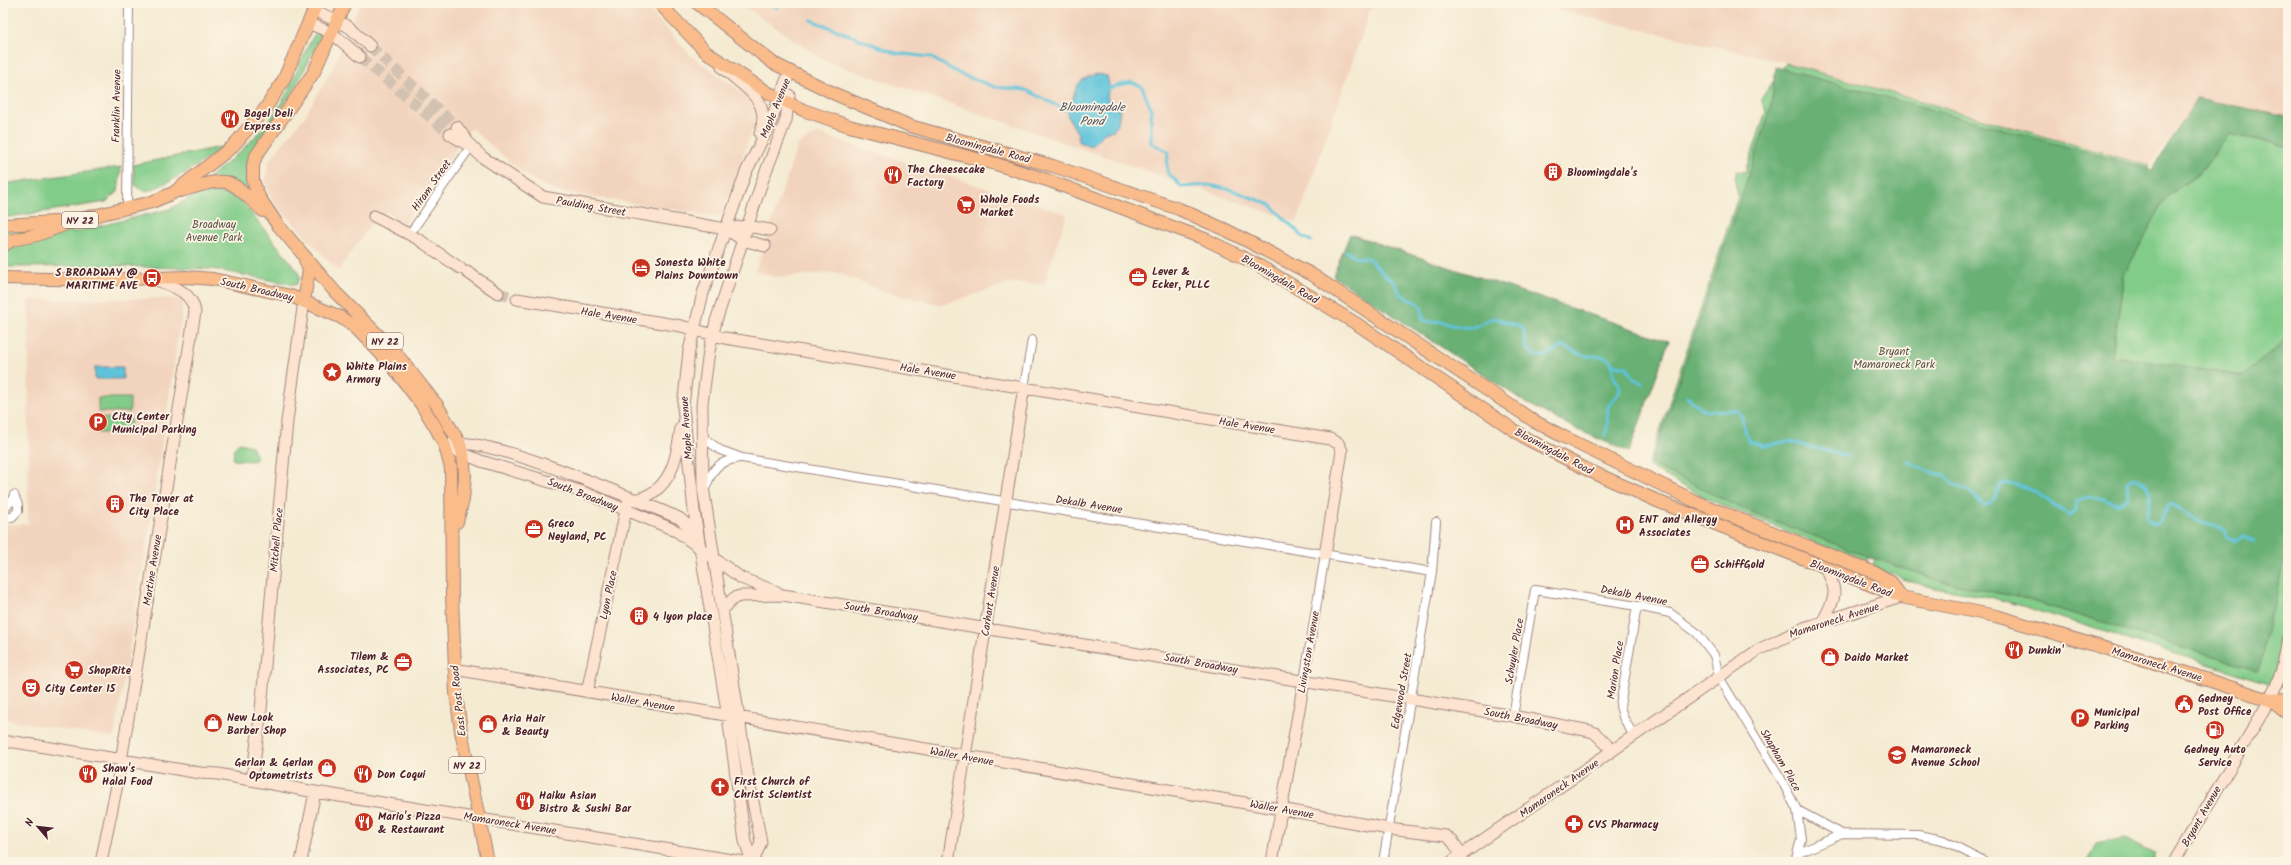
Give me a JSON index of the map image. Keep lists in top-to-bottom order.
{
  "streets": {
    "main road": [
      "Maple Avenue",
      "Bloomingdale Road",
      "Paulding Street",
      "NY 22",
      "South Broadway",
      "Hale Avenue",
      "Mitchell Place",
      "Martine Avenue",
      "Lyon Place",
      "Carhart Avenue",
      "Mamaroneck Avenue",
      "Livingston Avenue",
      "East Post Road",
      "Waller Avenue",
      "Bryant Avenue"
    ],
    "street": [
      "Franklin Avenue",
      "Hiram Street",
      "Dekalb Avenue",
      "Schuyler Place",
      "Marion Place",
      "Edgewood Street",
      "Shapham Place"
    ]
  },
  "crossings": [
    ["Franklin Avenue", "NY 22"],
    ["Maple Avenue", "Bloomingdale Road"],
    ["Maple Avenue", "Paulding Street"],
    ["Maple Avenue", "South Broadway"],
    ["Maple Avenue", "Hale Avenue"],
    ["Maple Avenue", "Dekalb Avenue"],
    ["Maple Avenue", "Waller Avenue"],
    ["Bloomingdale Road", "Mamaroneck Avenue"],
    ["Hiram Street", "Paulding Street"],
    ["NY 22", "South Broadway"],
    ["NY 22", "East Post Road"],
    ["South Broadway", "Mitchell Place"],
    ["South Broadway", "Martine Avenue"],
    ["South Broadway", "Lyon Place"],
    ["South Broadway", "Carhart Avenue"],
    ["South Broadway", "Mamaroneck Avenue"],
    ["South Broadway", "Schuyler Place"],
    ["South Broadway", "Livingston Avenue"],
    ["South Broadway", "Edgewood Street"],
    ["South Broadway", "East Post Road"],
    ["Hale Avenue", "Carhart Avenue"],
    ["Hale Avenue", "Livingston Avenue"],
    ["Dekalb Avenue", "Carhart Avenue"],
    ["Dekalb Avenue", "Mamaroneck Avenue"],
    ["Dekalb Avenue", "Schuyler Place"],
    ["Dekalb Avenue", "Livingston Avenue"],
    ["Dekalb Avenue", "Marion Place"],
    ["Dekalb Avenue", "Edgewood Street"],
    ["Dekalb Avenue", "Shapham Place"],
    ["Mitchell Place", "Mamaroneck Avenue"],
    ["Martine Avenue", "Mamaroneck Avenue"],
    ["Lyon Place", "Waller Avenue"],
    ["Carhart Avenue", "Waller Avenue"],
    ["Mamaroneck Avenue", "Marion Place"],
    ["Mamaroneck Avenue", "East Post Road"],
    ["Mamaroneck Avenue", "Waller Avenue"],
    ["Mamaroneck Avenue", "Shapham Place"],
    ["Mamaroneck Avenue", "Bryant Avenue"],
    ["Livingston Avenue", "Waller Avenue"],
    ["Edgewood Street", "Waller Avenue"],
    ["East Post Road", "Waller Avenue"]
  ],
  "water": ["Bloomingdale Pond"],
  "parks": ["Broadway Avenue Park", "Bryant Mamaroneck Park"],
  "places": {
    "restaurant": [
      "Bagel Deli Express",
      "The Cheesecake Factory",
      "Dunkin'",
      "Shaw's Halal Food",
      "Don Coqui",
      "Haiku Asian Bistro & Sushi Bar",
      "Mario's Pizza & Restaurant"
    ],
    "building": ["Bloomingdale's", "The Tower at City Place", "4 lyon place"],
    "supermarket": ["Whole Foods Market", "ShopRite"],
    "hotel": ["Sonesta White Plains Downtown"],
    "office": [
      "Lever & Ecker, PLLC",
      "Greco Neyland, PC",
      "SchiffGold",
      "Tilem & Associates, PC"
    ],
    "bus stop": ["S BROADWAY @ MARITIME AVE"],
    "place": ["White Plains Armory"],
    "parking": ["City Center Municipal Parking", "Municipal Parking"],
    "hospital": ["ENT and Allergy Associates"],
    "shop": [
      "Daido Market",
      "New Look Barber Shop",
      "Aria Hair & Beauty",
      "Gerlan & Gerlan Optometrists"
    ],
    "theatre": ["City Center 15"],
    "public building": ["Gedney Post Office"],
    "fuel station": ["Gedney Auto Service"],
    "school or university": ["Mamaroneck Avenue School"],
    "church": ["First Church of Christ Scientist"],
    "pharmacy": ["CVS Pharmacy"]
  },
  "north": "top left"
}
